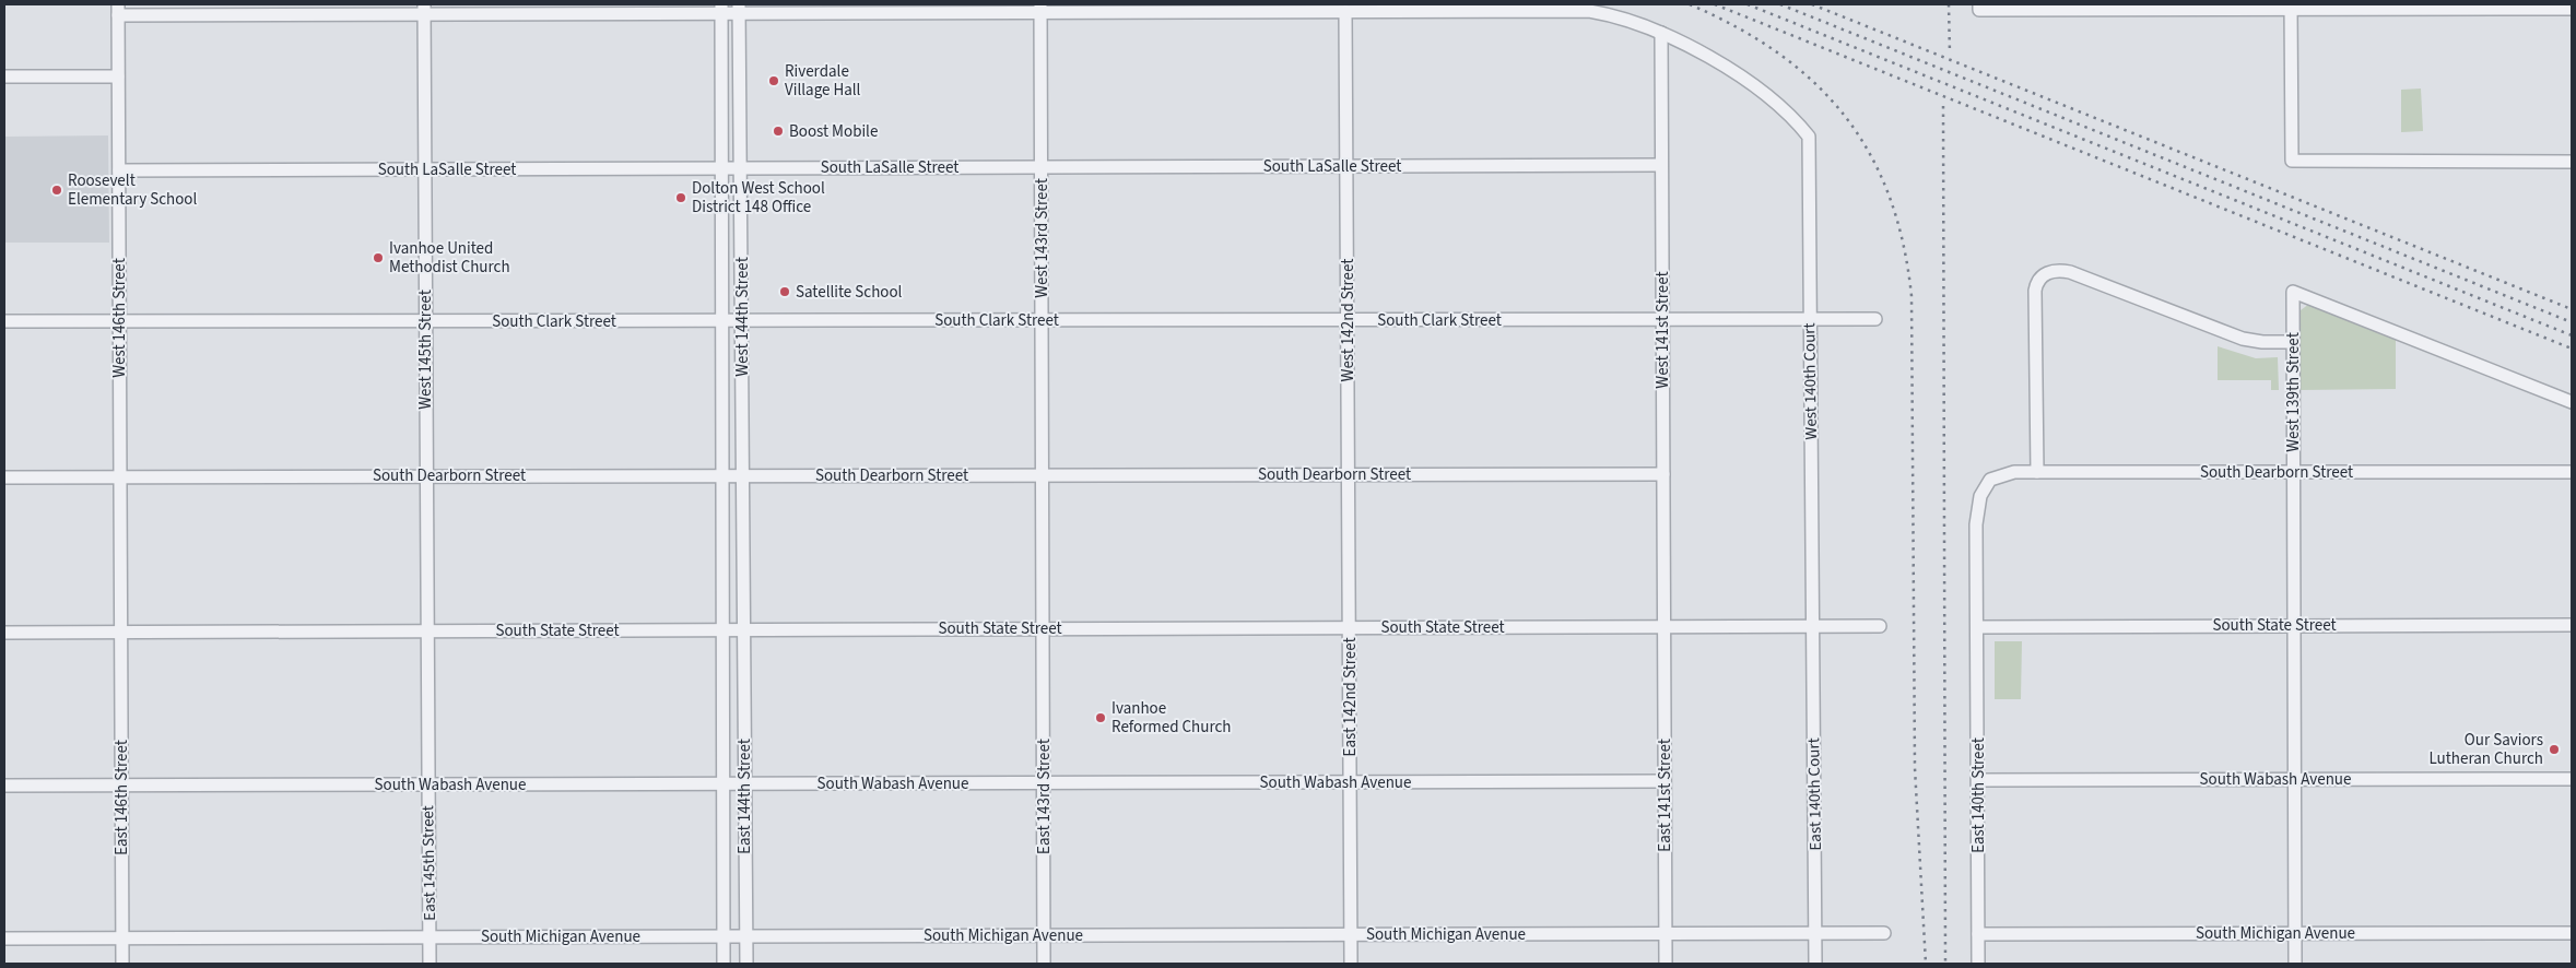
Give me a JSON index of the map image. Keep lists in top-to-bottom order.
{
  "streets": {
    "street": [
      "South LaSalle Street",
      "West 143rd Street",
      "West 144th Street",
      "West 146th Street",
      "South Clark Street",
      "West 142nd Street",
      "West 141st Street",
      "West 145th Street",
      "West 140th Court",
      "West 139th Street",
      "South Dearborn Street",
      "South State Street",
      "East 142nd Street",
      "South Wabash Avenue",
      "East 140th Court",
      "East 141st Street",
      "East 140th Street",
      "East 144th Street",
      "East 143rd Street",
      "East 146th Street",
      "East 145th Street",
      "South Michigan Avenue"
    ]
  },
  "crossings": [
    ["South LaSalle Street", "West 143rd Street"],
    ["South LaSalle Street", "West 144th Street"],
    ["South LaSalle Street", "West 146th Street"],
    ["South LaSalle Street", "West 142nd Street"],
    ["South LaSalle Street", "West 141st Street"],
    ["South LaSalle Street", "West 145th Street"],
    ["West 143rd Street", "South Clark Street"],
    ["West 143rd Street", "South Dearborn Street"],
    ["West 143rd Street", "South State Street"],
    ["West 143rd Street", "East 143rd Street"],
    ["West 144th Street", "South Clark Street"],
    ["West 144th Street", "South Dearborn Street"],
    ["West 144th Street", "South State Street"],
    ["West 144th Street", "East 144th Street"],
    ["West 146th Street", "South Clark Street"],
    ["West 146th Street", "South Dearborn Street"],
    ["West 146th Street", "South State Street"],
    ["West 146th Street", "East 146th Street"],
    ["South Clark Street", "West 142nd Street"],
    ["South Clark Street", "West 141st Street"],
    ["South Clark Street", "West 145th Street"],
    ["South Clark Street", "West 140th Court"],
    ["West 142nd Street", "South Dearborn Street"],
    ["West 142nd Street", "South State Street"],
    ["West 142nd Street", "East 142nd Street"],
    ["West 141st Street", "West 140th Court"],
    ["West 141st Street", "South Dearborn Street"],
    ["West 141st Street", "South State Street"],
    ["West 141st Street", "East 141st Street"],
    ["West 145th Street", "South Dearborn Street"],
    ["West 145th Street", "South State Street"],
    ["West 145th Street", "East 145th Street"],
    ["West 140th Court", "South State Street"],
    ["West 140th Court", "East 140th Court"],
    ["West 139th Street", "South Dearborn Street"],
    ["West 139th Street", "South State Street"],
    ["West 139th Street", "South Wabash Avenue"],
    ["West 139th Street", "South Michigan Avenue"],
    ["South Dearborn Street", "East 140th Street"],
    ["South State Street", "East 142nd Street"],
    ["South State Street", "East 140th Court"],
    ["South State Street", "East 141st Street"],
    ["South State Street", "East 140th Street"],
    ["South State Street", "East 144th Street"],
    ["South State Street", "East 143rd Street"],
    ["South State Street", "East 146th Street"],
    ["South State Street", "East 145th Street"],
    ["East 142nd Street", "South Wabash Avenue"],
    ["East 142nd Street", "South Michigan Avenue"],
    ["South Wabash Avenue", "East 141st Street"],
    ["South Wabash Avenue", "East 140th Street"],
    ["South Wabash Avenue", "East 144th Street"],
    ["South Wabash Avenue", "East 143rd Street"],
    ["South Wabash Avenue", "East 146th Street"],
    ["South Wabash Avenue", "East 145th Street"],
    ["East 140th Court", "South Michigan Avenue"],
    ["East 141st Street", "South Michigan Avenue"],
    ["East 140th Street", "South Michigan Avenue"],
    ["East 144th Street", "South Michigan Avenue"],
    ["East 143rd Street", "South Michigan Avenue"],
    ["East 146th Street", "South Michigan Avenue"],
    ["East 145th Street", "South Michigan Avenue"]
  ],
  "places": [
    "Riverdale Village Hall",
    "Boost Mobile",
    "Roosevelt Elementary School",
    "Dolton West School District 148 Office",
    "Ivanhoe United Methodist Church",
    "Satellite School",
    "Ivanhoe Reformed Church",
    "Our Saviors Lutheran Church"
  ]
}
